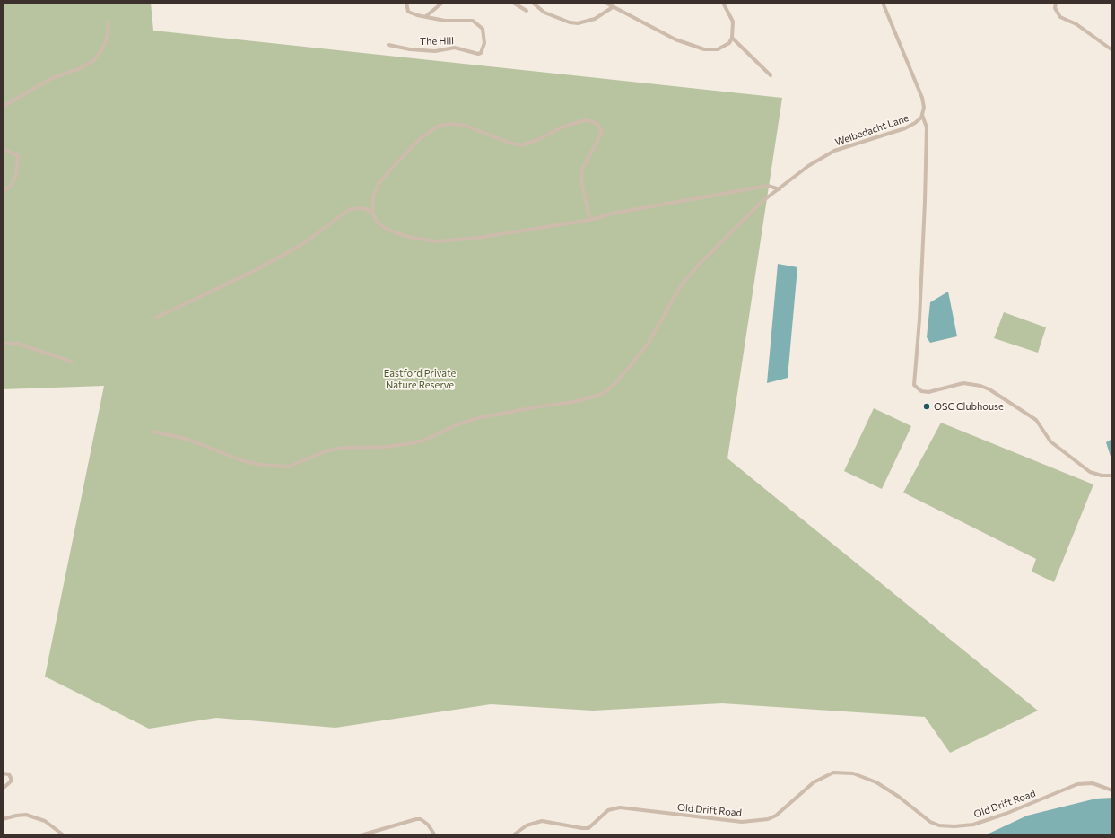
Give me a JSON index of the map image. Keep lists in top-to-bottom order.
{
  "streets": {
    "street": ["The Hill", "Welbedacht Lane", "Old Drift Road"]
  },
  "parks": ["Eastford Private Nature Reserve"],
  "places": ["OSC Clubhouse"]
}
